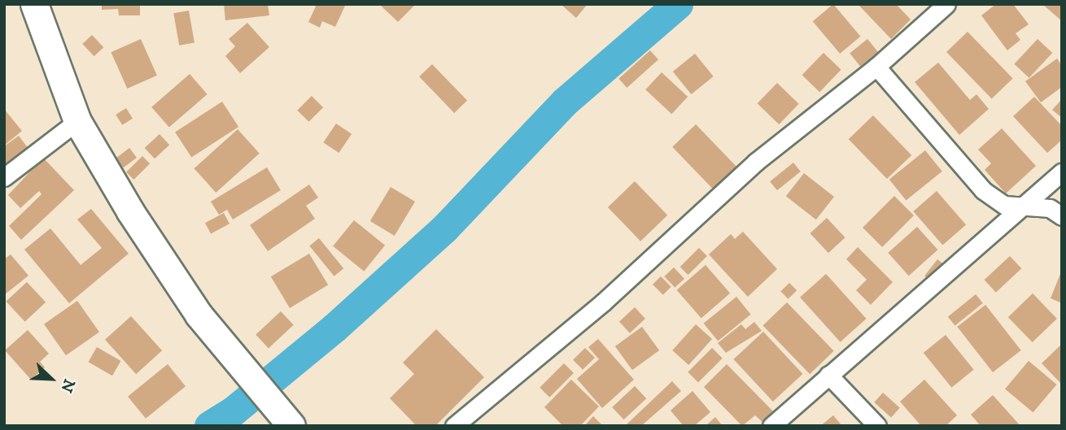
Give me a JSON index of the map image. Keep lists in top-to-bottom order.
{
  "north": "bottom right"
}
